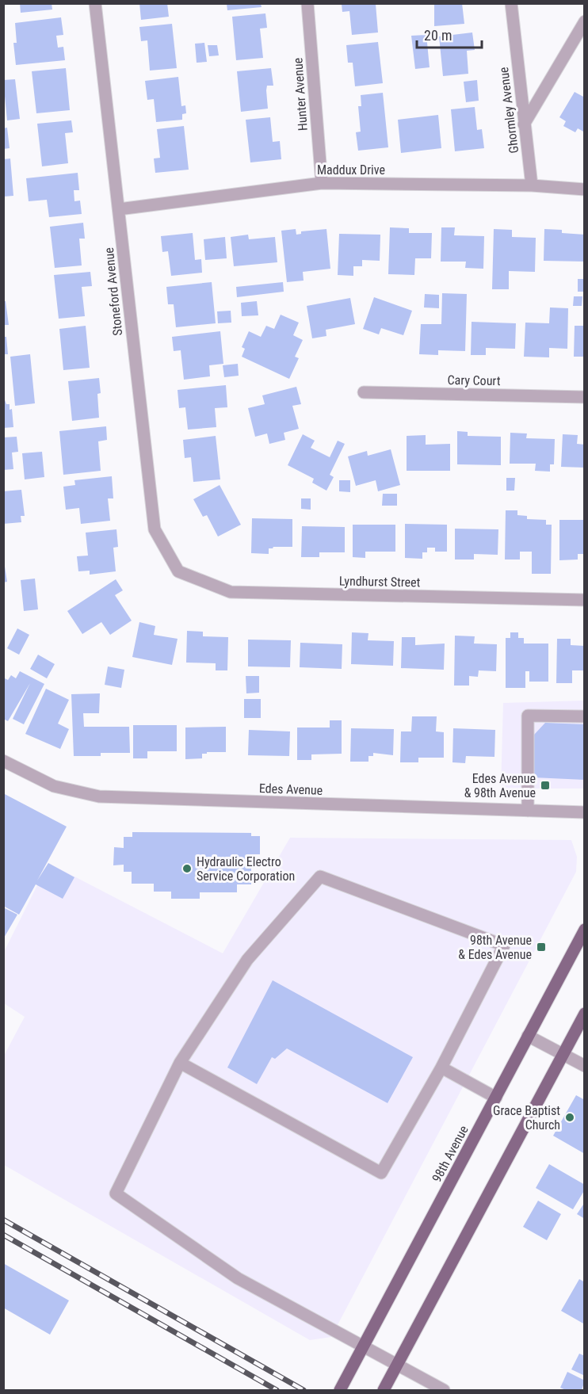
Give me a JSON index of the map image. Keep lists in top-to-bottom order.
{
  "streets": {
    "main road": ["98th Avenue"],
    "street": [
      "Hunter Avenue",
      "Ghormley Avenue",
      "Maddux Drive",
      "Stoneford Avenue",
      "Cary Court",
      "Lyndhurst Street",
      "Edes Avenue"
    ]
  },
  "crossings": [
    ["Hunter Avenue", "Maddux Drive"],
    ["Ghormley Avenue", "Maddux Drive"],
    ["Maddux Drive", "Stoneford Avenue"],
    ["Stoneford Avenue", "Lyndhurst Street"]
  ],
  "places": {
    "transit": ["Edes Avenue & 98th Avenue", "98th Avenue & Edes Avenue"],
    "other": ["Hydraulic Electro Service Corporation", "Grace Baptist Church"]
  },
  "scale_bar": "20 m"
}
